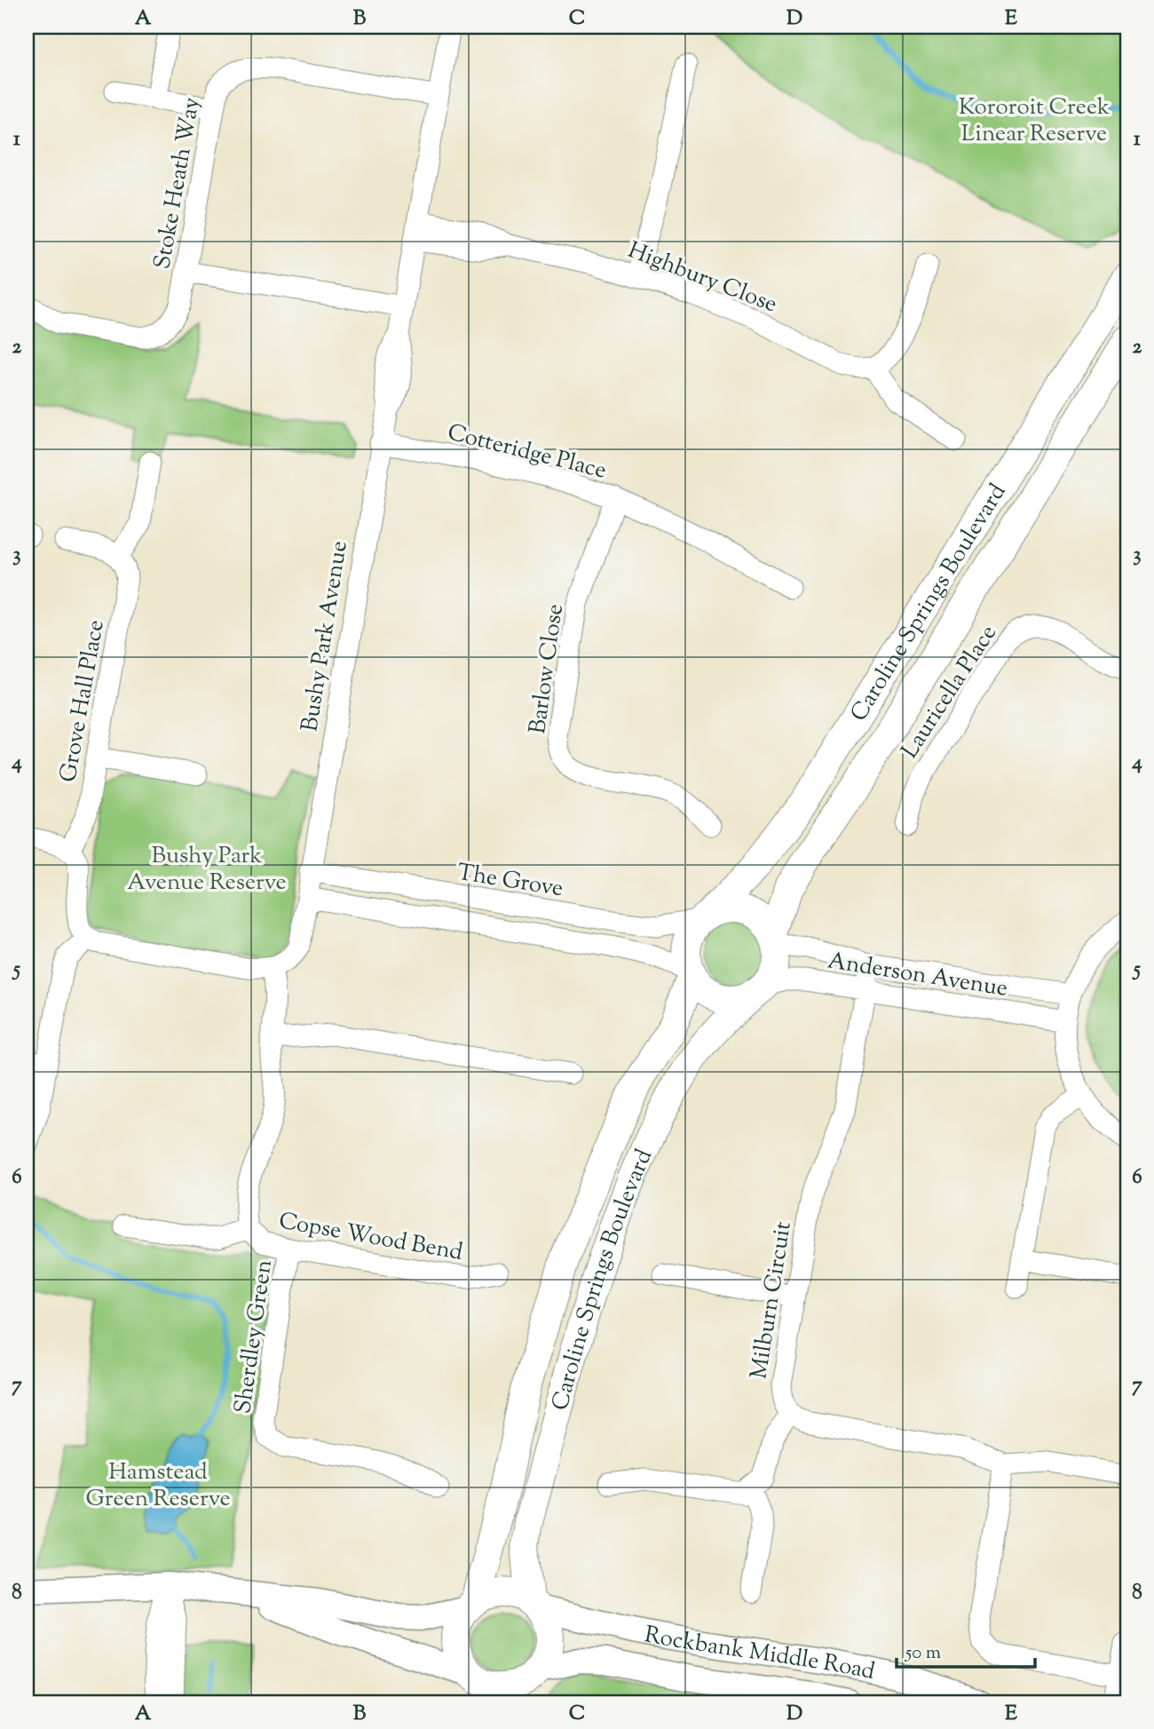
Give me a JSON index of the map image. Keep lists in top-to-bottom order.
{
  "streets": {
    "main road": ["Caroline Springs Boulevard"],
    "street": [
      "Stoke Heath Way",
      "Highbury Close",
      "Cotteridge Place",
      "Bushy Park Avenue",
      "Barlow Close",
      "Lauricella Place",
      "Grove Hall Place",
      "The Grove",
      "Anderson Avenue",
      "Copse Wood Bend",
      "Milburn Circuit",
      "Sherdley Green",
      "Rockbank Middle Road"
    ]
  },
  "crossings": [
    ["Stoke Heath Way", "Bushy Park Avenue"],
    ["Highbury Close", "Bushy Park Avenue"],
    ["Cotteridge Place", "Bushy Park Avenue"],
    ["Cotteridge Place", "Barlow Close"],
    ["Caroline Springs Boulevard", "The Grove"],
    ["Caroline Springs Boulevard", "Anderson Avenue"],
    ["Caroline Springs Boulevard", "Rockbank Middle Road"],
    ["Bushy Park Avenue", "The Grove"],
    ["Bushy Park Avenue", "Copse Wood Bend"],
    ["The Grove", "Anderson Avenue"],
    ["Anderson Avenue", "Milburn Circuit"],
    ["Copse Wood Bend", "Sherdley Green"]
  ],
  "parks": ["Kororoit Creek Linear Reserve", "Bushy Park Avenue Reserve", "Hamstead Green Reserve"],
  "scale_bar": "50 m",
  "grid": {
    "columns": [
      "A",
      "B",
      "C",
      "D",
      "E"
    ],
    "rows": [
      "1",
      "2",
      "3",
      "4",
      "5",
      "6",
      "7",
      "8"
    ]
  }
}
